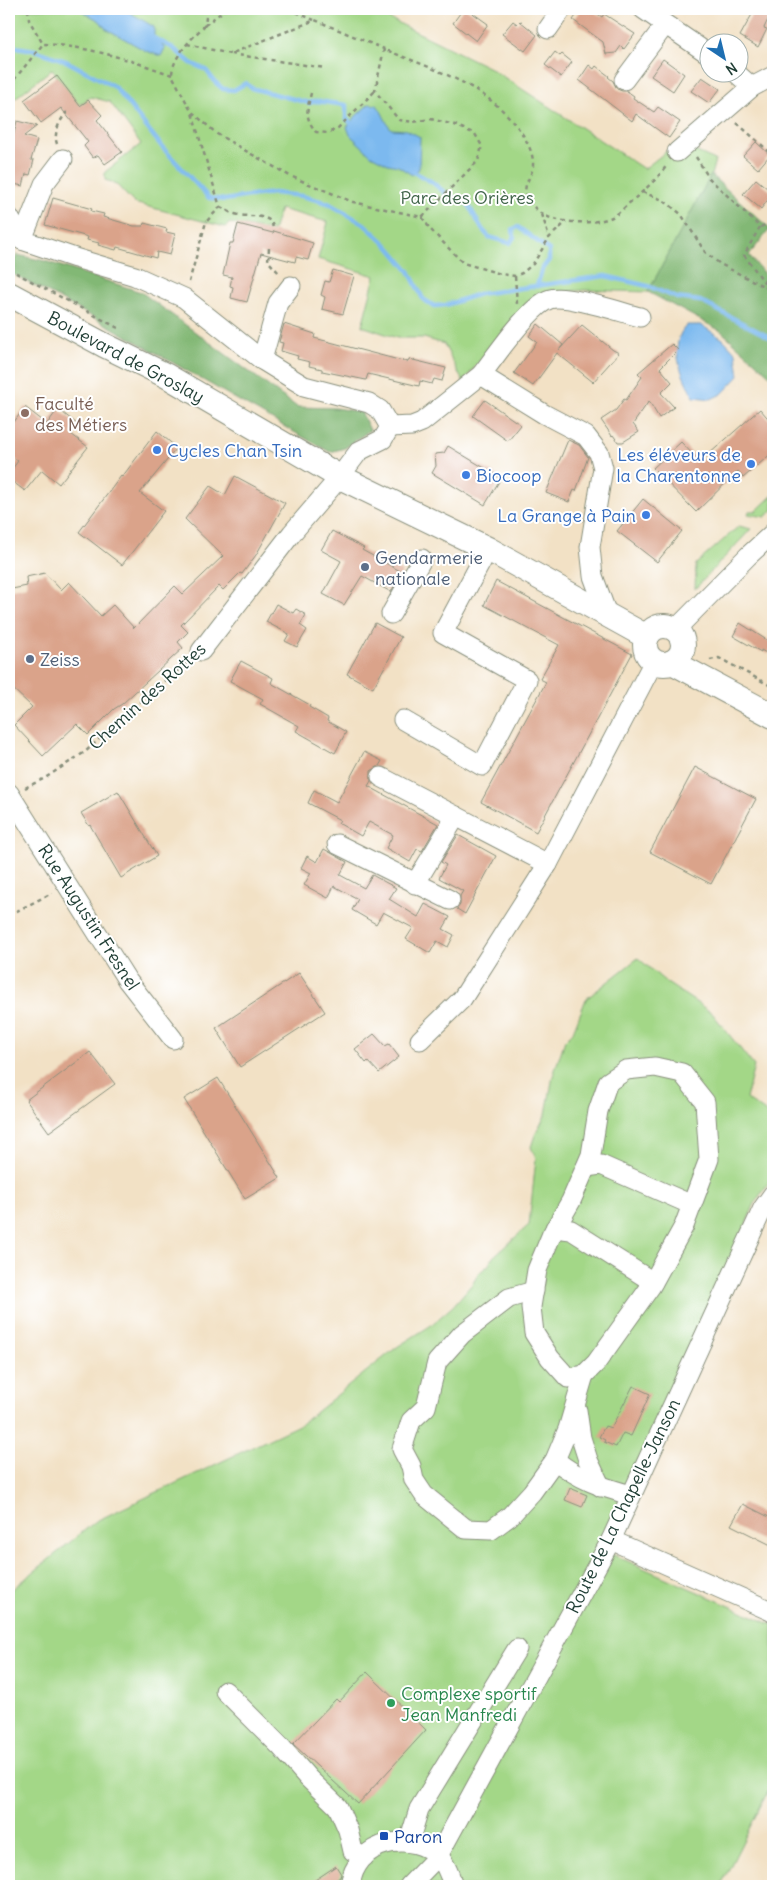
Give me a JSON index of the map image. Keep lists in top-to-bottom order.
{
  "streets": {
    "main road": ["Boulevard de Groslay"],
    "street": ["Chemin des Rottes", "Rue Augustin Fresnel", "Route de La Chapelle-Janson"]
  },
  "crossings": [
    ["Boulevard de Groslay", "Chemin des Rottes"],
    ["Chemin des Rottes", "Rue Augustin Fresnel"]
  ],
  "parks": ["Parc des Orières"],
  "places": {
    "other": [
      "Faculté des Métiers",
      "Cycles Chan Tsin",
      "Les éléveurs de la Charentonne",
      "Biocoop",
      "La Grange à Pain",
      "Gendarmerie nationale",
      "Zeiss",
      "Complexe sportif Jean Manfredi"
    ],
    "transit": ["Paron"]
  },
  "north": "bottom right"
}
